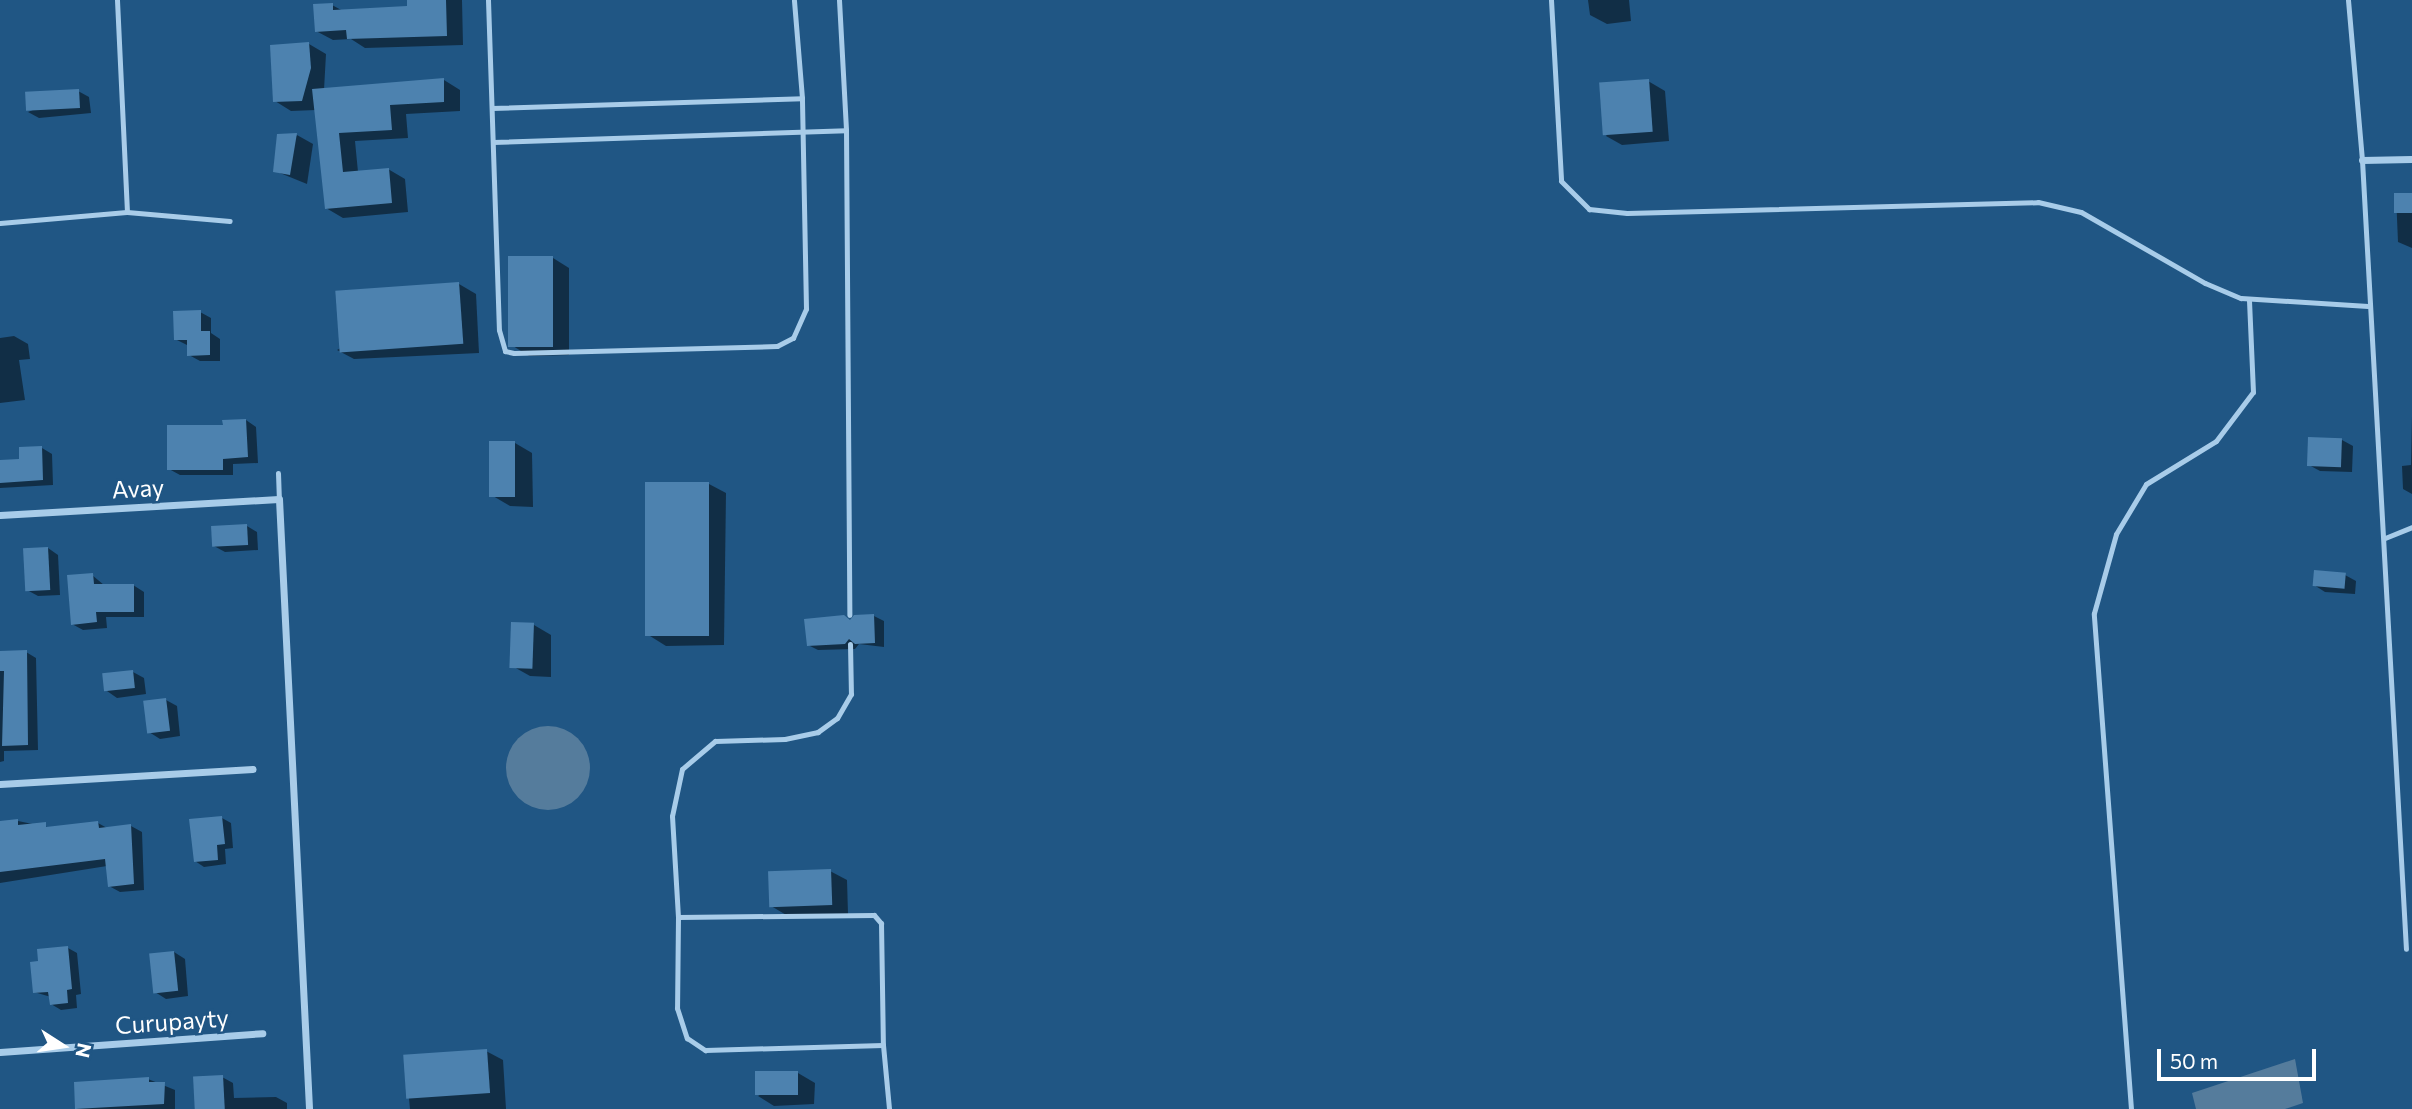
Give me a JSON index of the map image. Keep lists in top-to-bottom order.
{
  "streets": {
    "street": ["Avay", "Curupayty"]
  },
  "scale_bar": "50 m",
  "north": "right"
}
